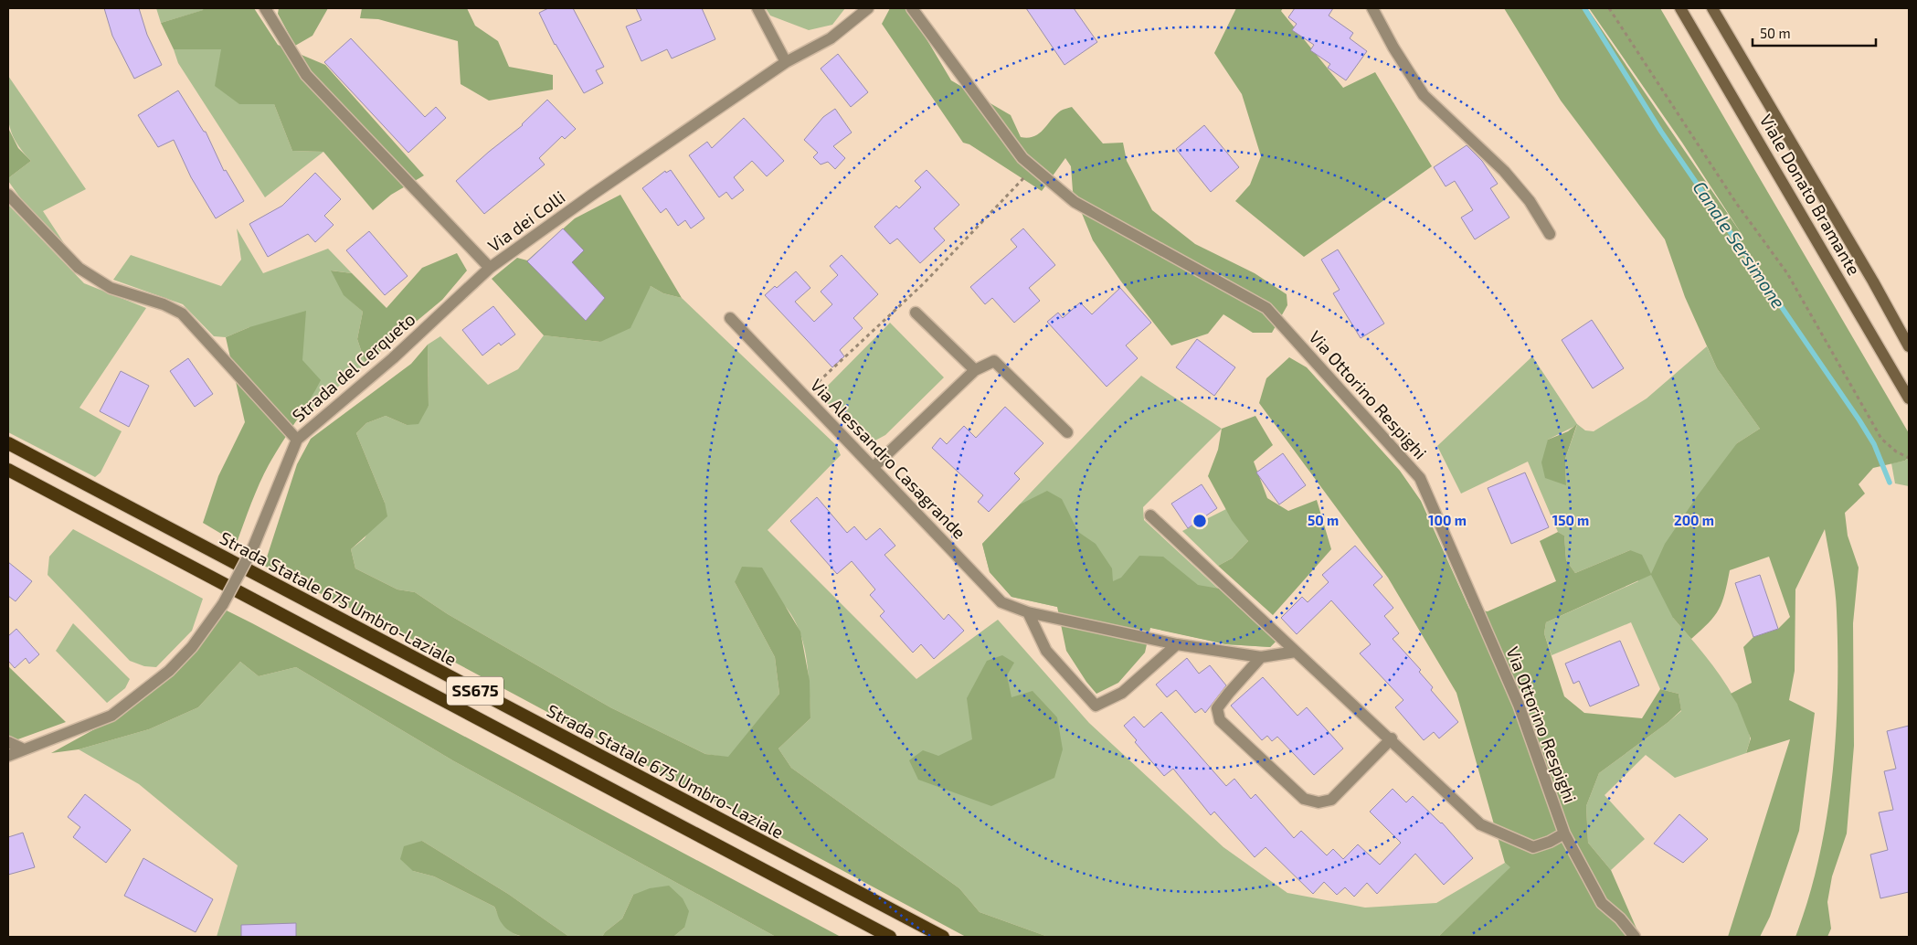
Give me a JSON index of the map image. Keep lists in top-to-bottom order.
{
  "streets": {
    "highway": ["Strada Statale 675 Umbro-Laziale", "SS675"],
    "main road": ["Viale Donato Bramante"],
    "street": [
      "Via dei Colli",
      "Strada del Cerqueto",
      "Via Ottorino Respighi",
      "Via Alessandro Casagrande"
    ]
  },
  "crossings": [
    ["Via dei Colli", "Strada del Cerqueto"]
  ],
  "water": ["Canale Sersimone"],
  "scale_bar": "50 m",
  "rings": [
    "50 m",
    "100 m",
    "150 m",
    "200 m"
  ]
}
